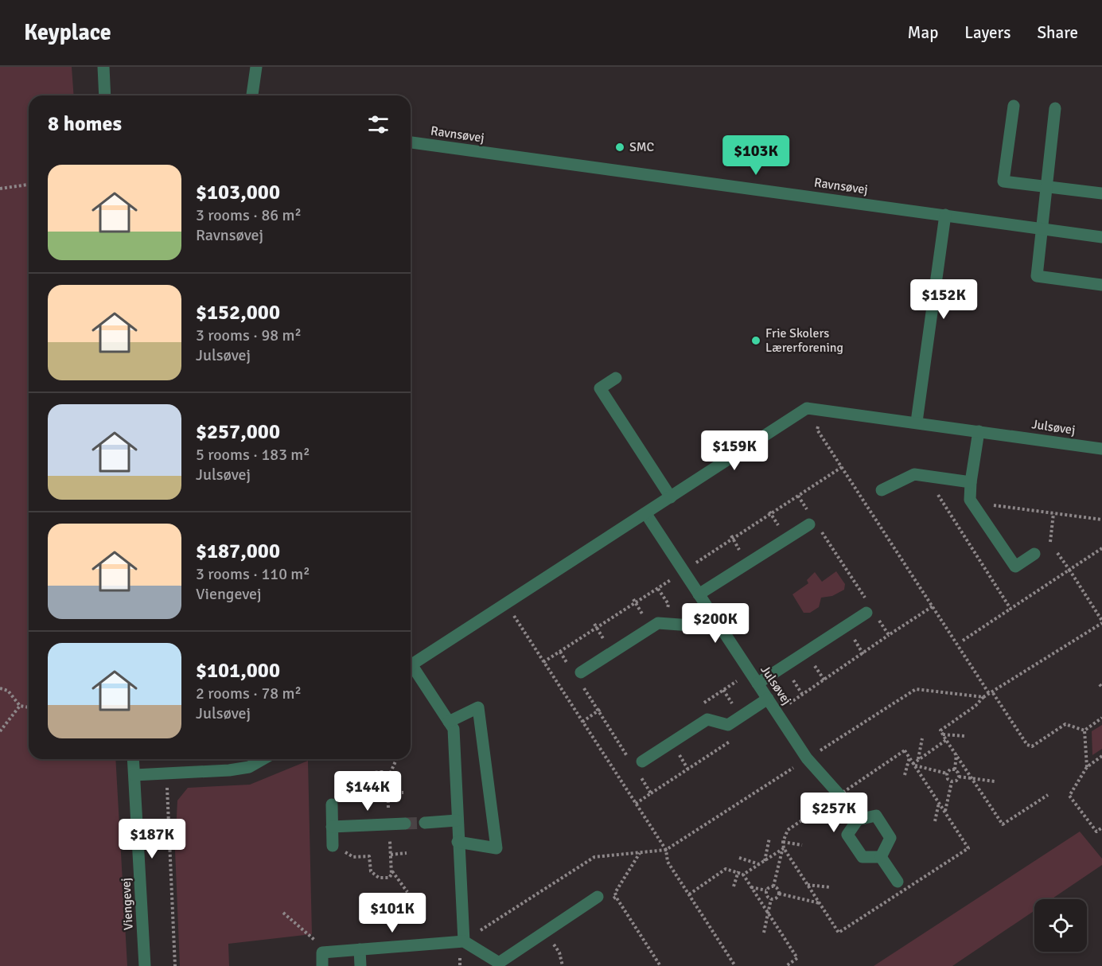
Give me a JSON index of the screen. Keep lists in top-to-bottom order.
{
  "streets": {
    "street": ["Ravnsøvej", "Julsøvej", "Viengevej"]
  },
  "places": ["SMC", "Frie Skolers Lærerforening"],
  "page": {
    "header": "Keyplace",
    "nav": ["Map", "Layers", "Share"],
    "heading": "8 homes",
    "price": [
      "$103K",
      "$152K",
      "$159K",
      "$200K",
      "$144K",
      "$257K",
      "$187K",
      "$101K"
    ],
    "list": [
      {
        "name": "$103,000",
        "note": "3 rooms · 86 m² · Ravnsøvej"
      },
      {
        "name": "$152,000",
        "note": "3 rooms · 98 m² · Julsøvej"
      },
      {
        "name": "$257,000",
        "note": "5 rooms · 183 m² · Julsøvej"
      },
      {
        "name": "$187,000",
        "note": "3 rooms · 110 m² · Viengevej"
      },
      {
        "name": "$101,000",
        "note": "2 rooms · 78 m² · Julsøvej"
      }
    ]
  }
}
